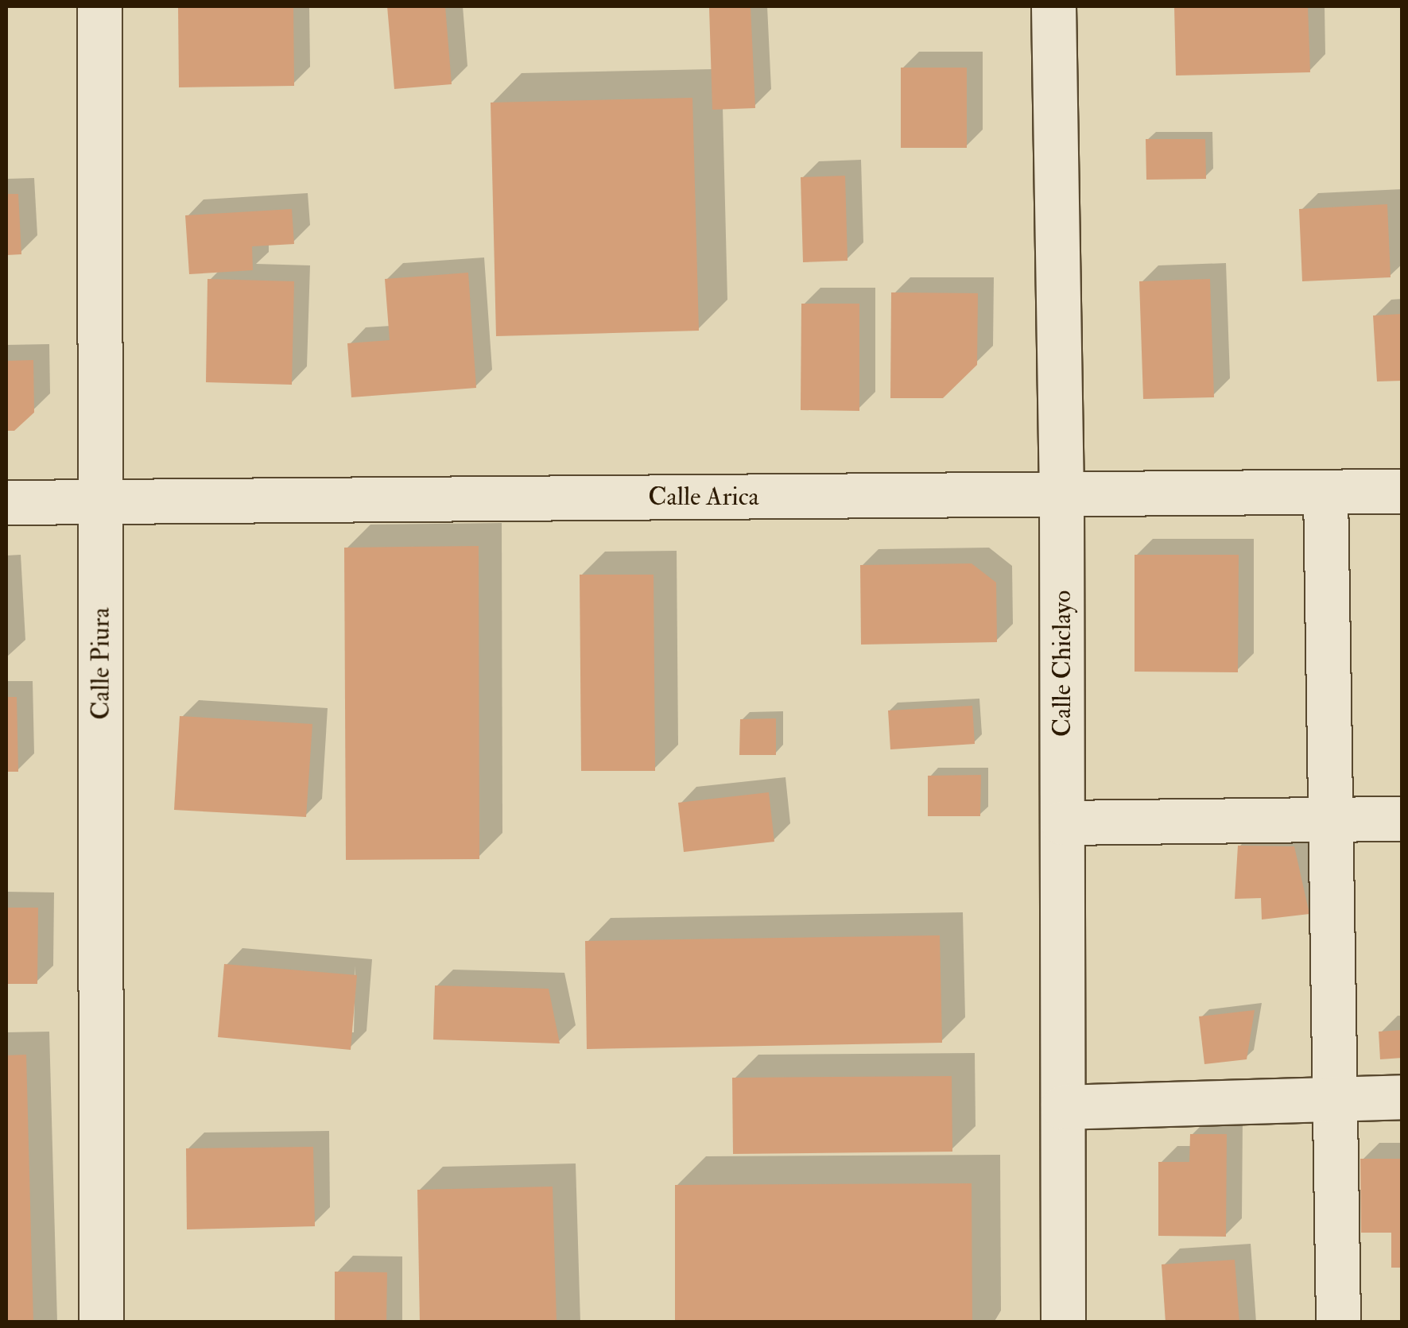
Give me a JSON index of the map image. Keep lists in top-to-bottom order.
{
  "streets": {
    "street": ["Calle Arica", "Calle Piura", "Calle Chiclayo"]
  },
  "crossings": [
    ["Calle Arica", "Calle Piura"],
    ["Calle Arica", "Calle Chiclayo"]
  ]
}
